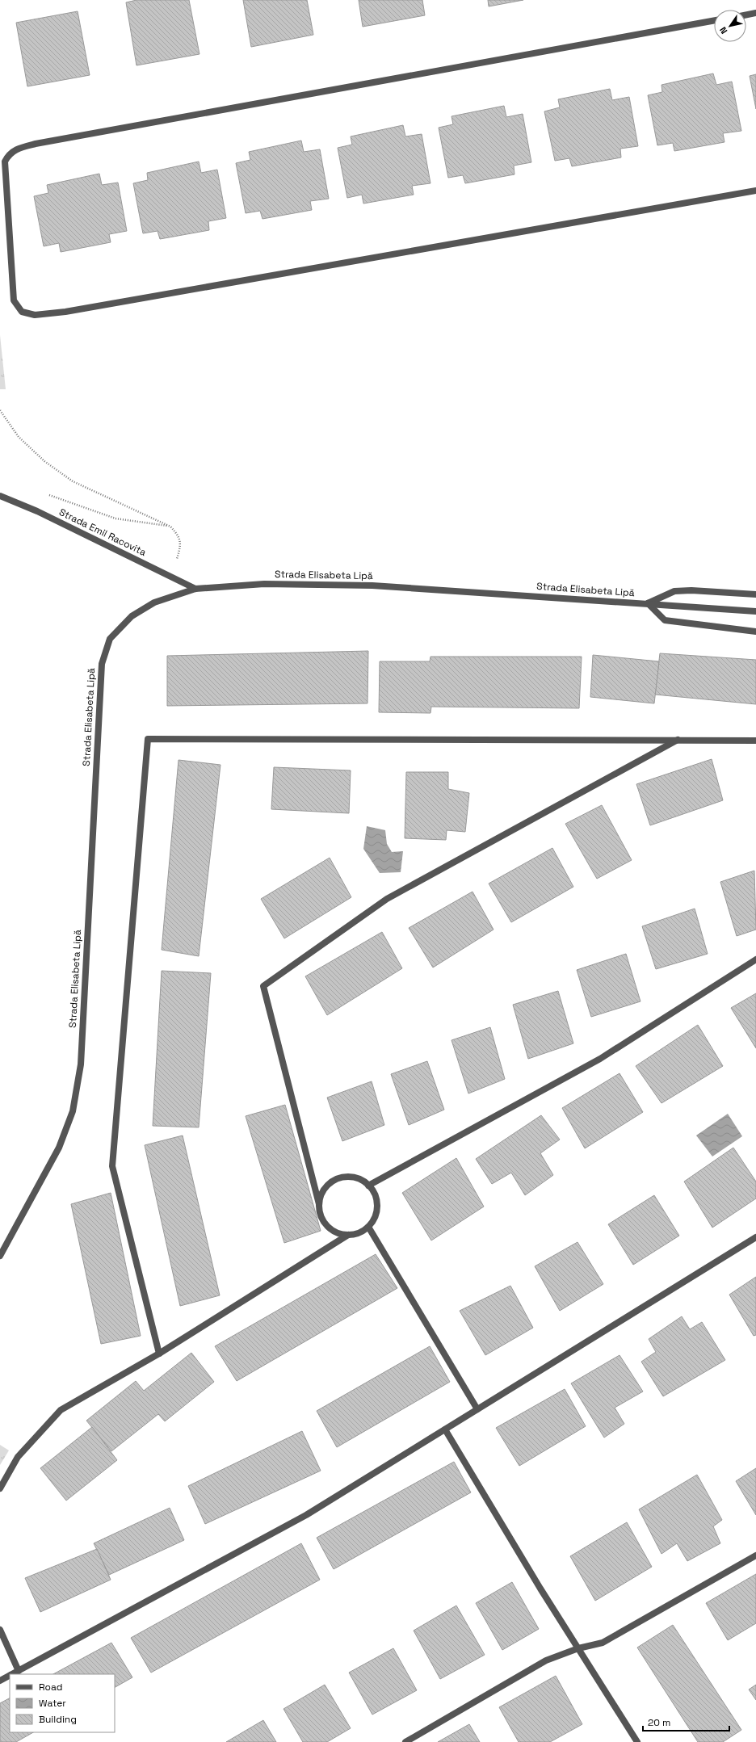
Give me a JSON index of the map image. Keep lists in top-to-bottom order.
{
  "streets": {
    "street": ["Strada Emil Racovita", "Strada Elisabeta Lipă"]
  },
  "crossings": [
    ["Strada Emil Racovita", "Strada Elisabeta Lipă"]
  ],
  "legend": ["Road", "Water", "Building"],
  "scale_bar": "20 m",
  "north": "bottom left"
}
